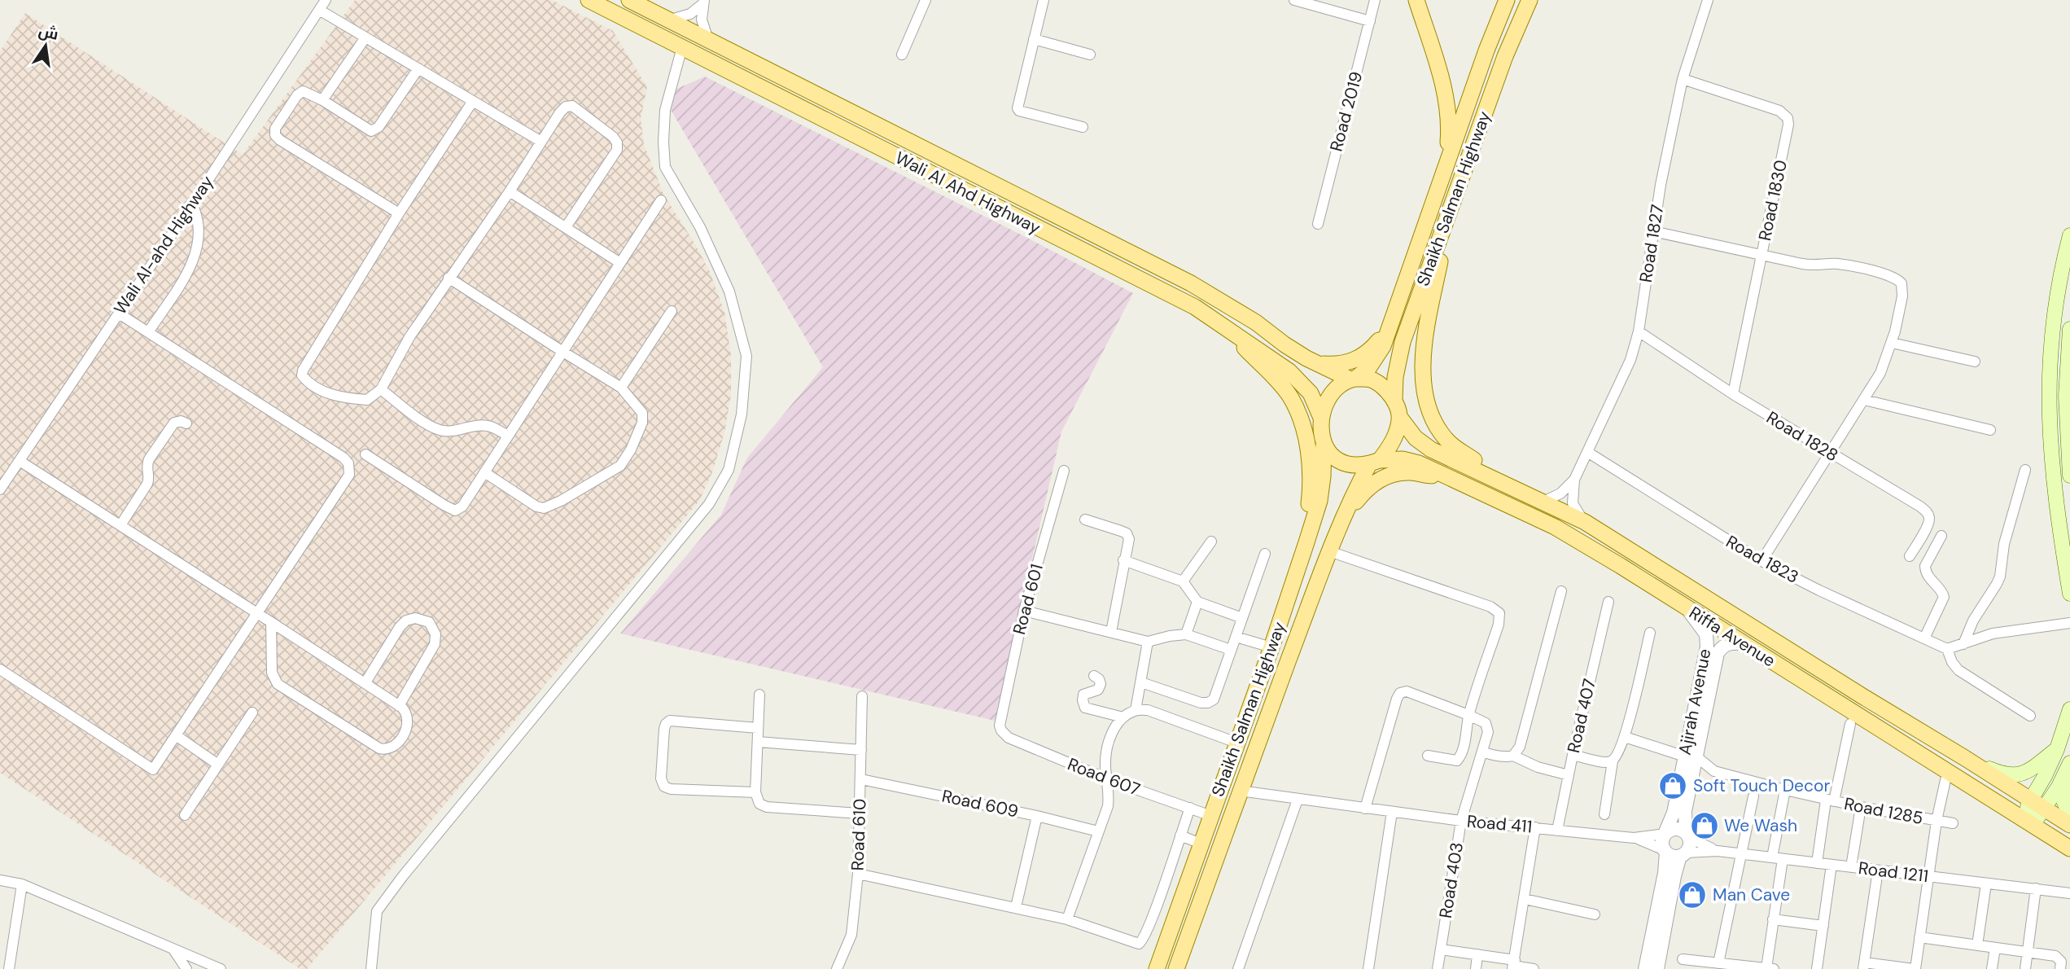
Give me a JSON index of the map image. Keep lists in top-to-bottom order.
{
  "streets": {
    "main road": ["Wali Al Ahd Highway", "Shaikh Salman Highway", "Riffa Avenue"],
    "street": [
      "Road 2019",
      "Road 1830",
      "Road 1827",
      "Wali Al-ahd Highway",
      "Road 1828",
      "Road 1823",
      "Road 601",
      "Ajirah Avenue",
      "Road 407",
      "Road 607",
      "Road 609",
      "Road 1285",
      "Road 411",
      "Road 610",
      "Road 1211",
      "Road 403"
    ]
  },
  "crossings": [
    ["Wali Al Ahd Highway", "Shaikh Salman Highway"],
    ["Wali Al Ahd Highway", "Riffa Avenue"],
    ["Shaikh Salman Highway", "Riffa Avenue"],
    ["Shaikh Salman Highway", "Road 607"],
    ["Shaikh Salman Highway", "Road 411"],
    ["Road 1830", "Road 1827"],
    ["Road 1830", "Road 1828"],
    ["Road 1827", "Road 1828"],
    ["Road 1827", "Road 1823"],
    ["Road 1827", "Riffa Avenue"],
    ["Road 601", "Road 607"],
    ["Riffa Avenue", "Ajirah Avenue"],
    ["Ajirah Avenue", "Road 1285"],
    ["Ajirah Avenue", "Road 411"],
    ["Ajirah Avenue", "Road 1211"],
    ["Road 407", "Road 411"],
    ["Road 609", "Road 610"],
    ["Road 411", "Road 1211"],
    ["Road 411", "Road 403"]
  ],
  "places": {
    "shop": ["Soft Touch Decor", "We Wash", "Man Cave"]
  },
  "north": "top"
}
